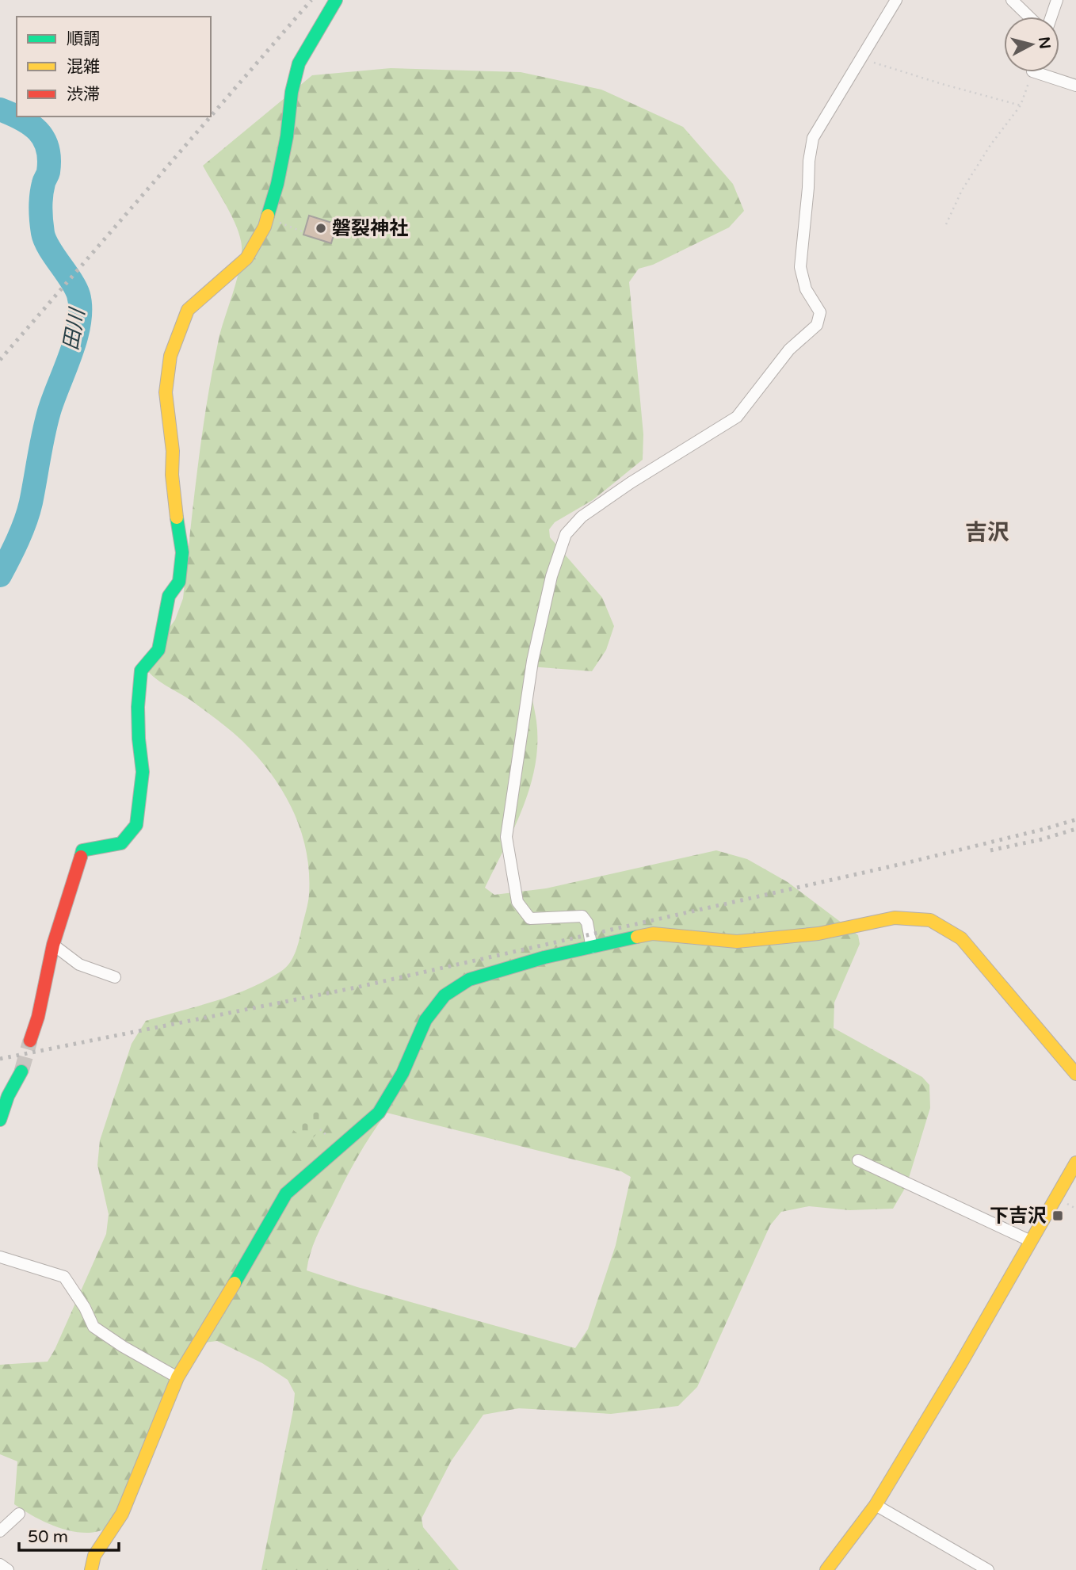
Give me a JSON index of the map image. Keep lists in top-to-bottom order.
{
  "districts": ["吉沢"],
  "water": ["田川"],
  "places": {
    "other": ["磐裂神社"],
    "transit": ["下吉沢"]
  },
  "legend": ["順調", "混雑", "渋滞"],
  "scale_bar": "50 m",
  "north": "right"
}
